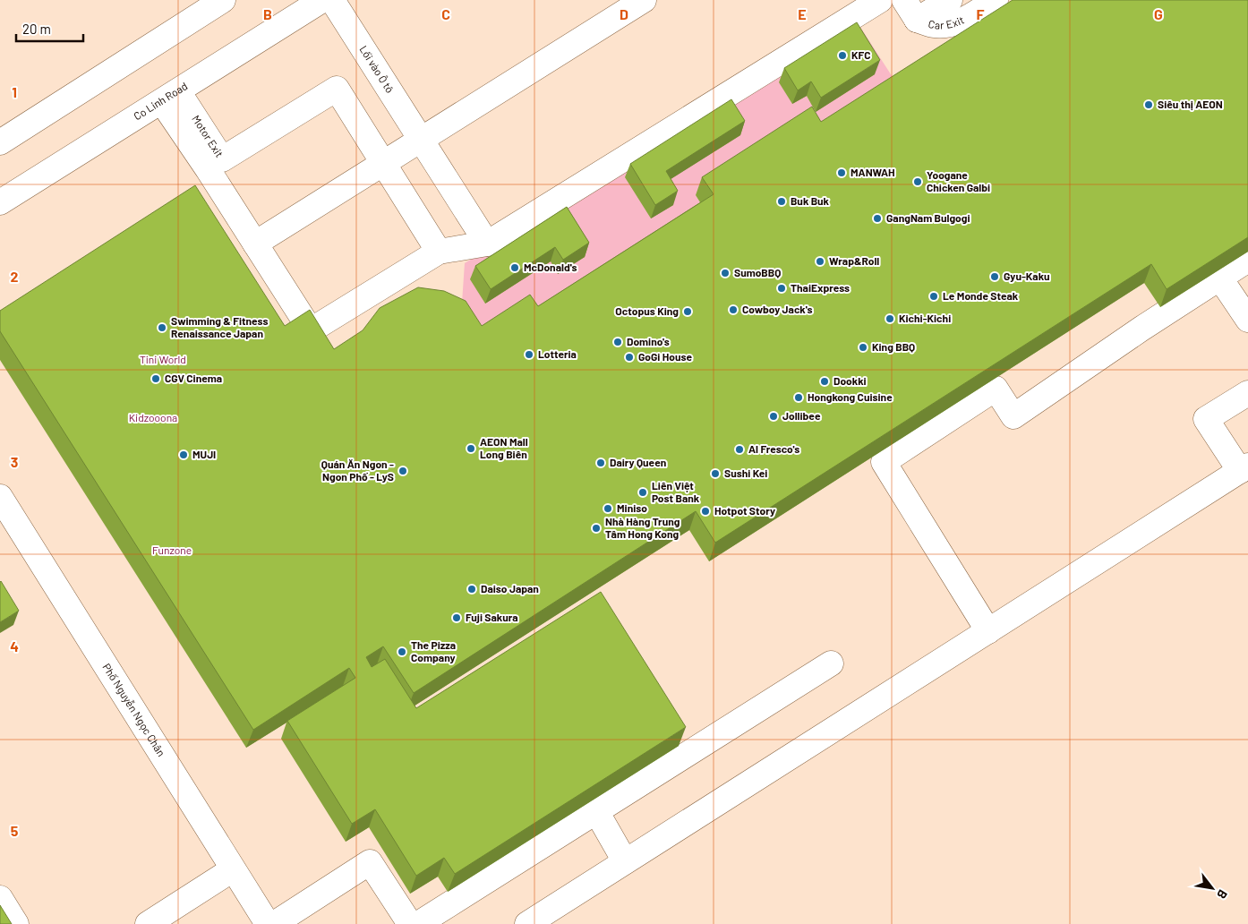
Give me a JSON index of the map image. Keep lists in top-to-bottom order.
{
  "streets": {
    "street": [
      "Car Exit",
      "Lối vào Ô tô",
      "Co Linh Road",
      "Motor Exit",
      "Phố Nguyễn Ngọc Chân"
    ]
  },
  "crossings": [
    ["Co Linh Road", "Motor Exit"]
  ],
  "parks": ["Tini World", "Kidzooona", "Funzone"],
  "places": [
    "KFC",
    "Siêu thị AEON",
    "MANWAH",
    "Yoogane Chicken Galbi",
    "Buk Buk",
    "GangNam Bulgogi",
    "Wrap&Roll",
    "McDonald's",
    "SumoBBQ",
    "Gyu-Kaku",
    "ThaiExpress",
    "Le Monde Steak",
    "Cowboy Jack's",
    "Octopus King",
    "Kichi-Kichi",
    "Swimming & Fitness Renaissance Japan",
    "Domino's",
    "King BBQ",
    "Lotteria",
    "GoGi House",
    "CGV Cinema",
    "Dookki",
    "Hongkong Cuisine",
    "Jollibee",
    "AEON Mall Long Biên",
    "Al Fresco's",
    "MUJI",
    "Dairy Queen",
    "Quán Ăn Ngon - Ngon Phố - LyS",
    "Sushi Kei",
    "Liên Việt Post Bank",
    "Miniso",
    "Hotpot Story",
    "Nhà Hàng Trung Tâm Hong Kong",
    "Daiso Japan",
    "Fuji Sakura",
    "The Pizza Company"
  ],
  "scale_bar": "20 m",
  "north": "bottom right",
  "grid": {
    "columns": [
      "B",
      "C",
      "D",
      "E",
      "F",
      "G"
    ],
    "rows": [
      "1",
      "2",
      "3",
      "4",
      "5"
    ]
  }
}
